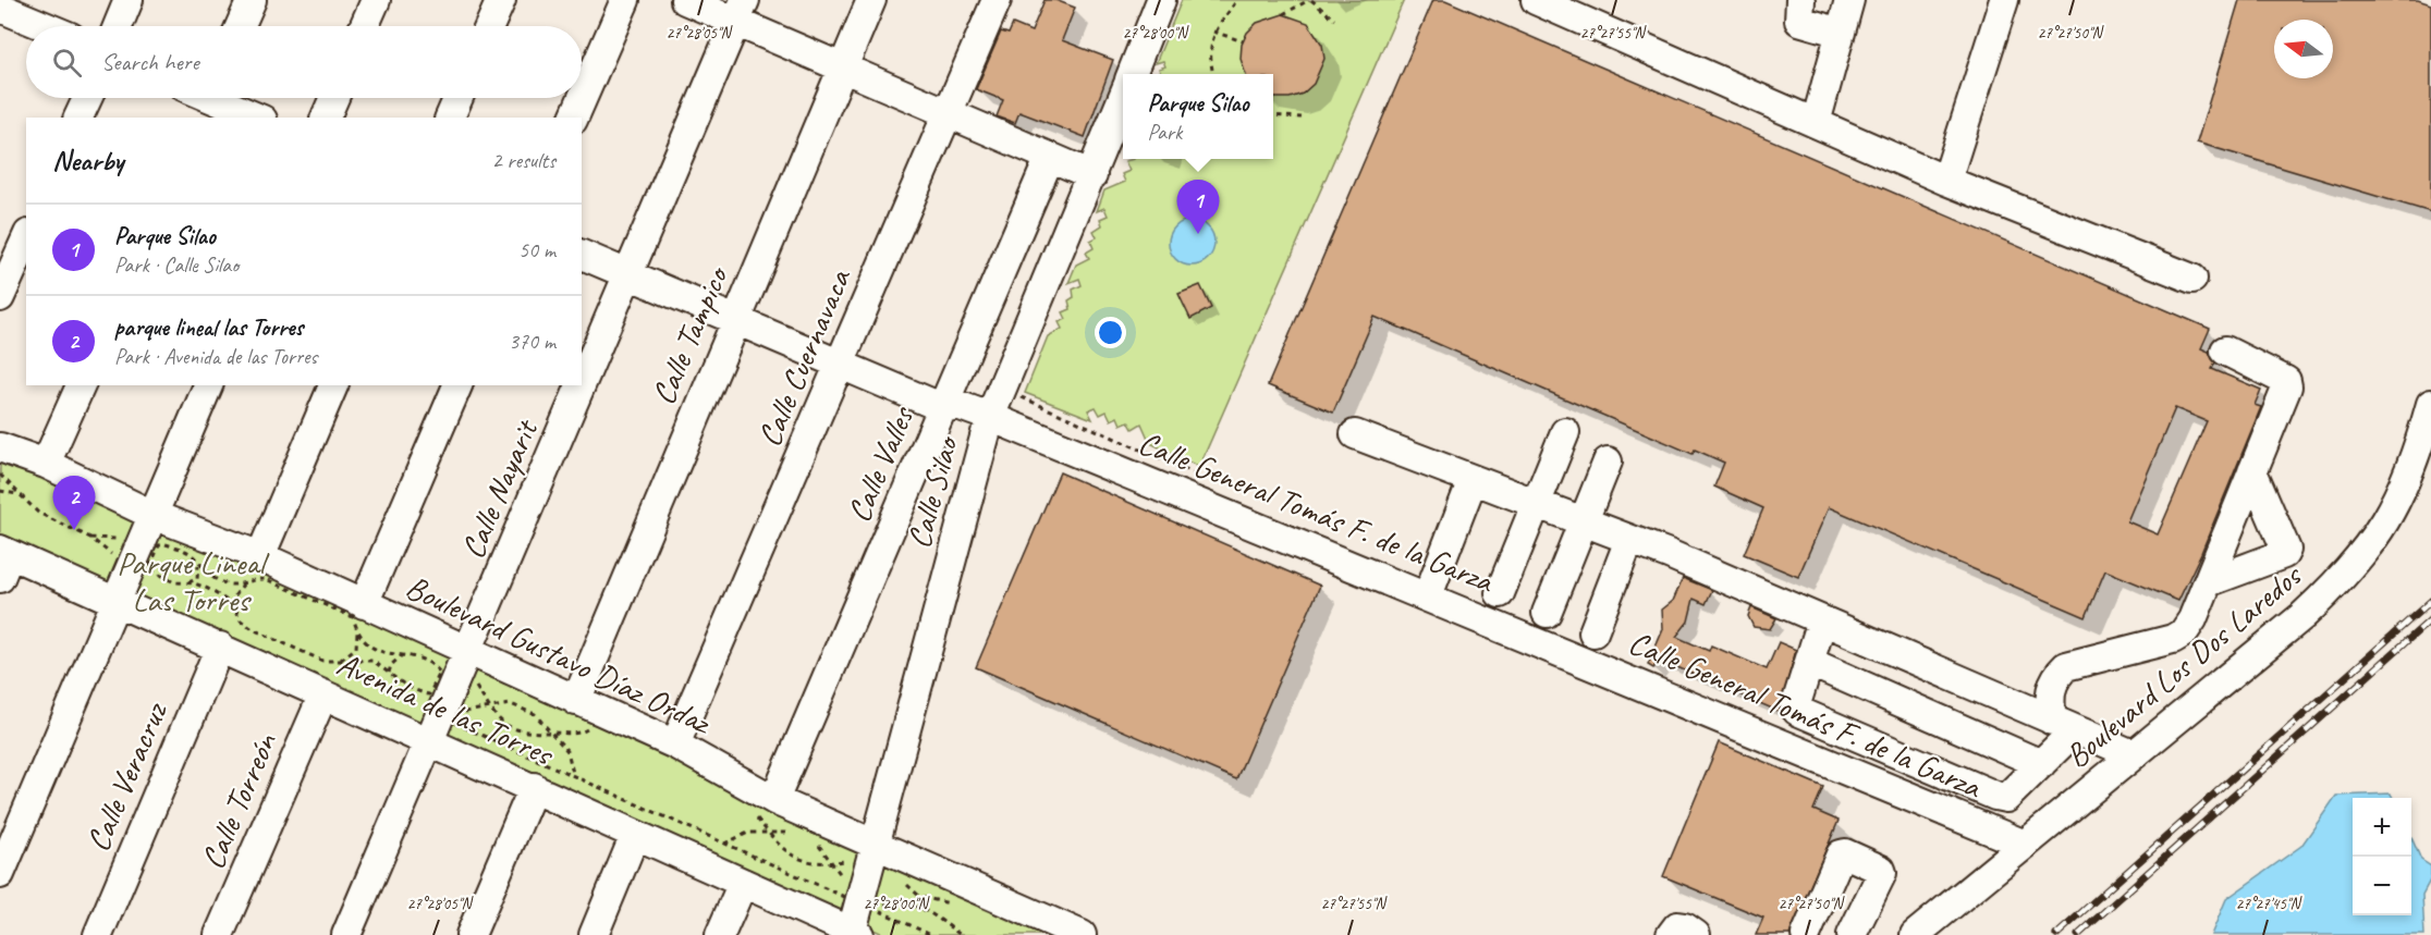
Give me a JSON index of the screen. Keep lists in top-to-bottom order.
{
  "streets": {
    "street": [
      "Calle Tampico",
      "Calle Cuernavaca",
      "Calle Valles",
      "Calle Nayarit",
      "Calle Silao",
      "Calle General Tomás F. de la Garza",
      "Boulevard Gustavo Díaz Ordaz",
      "Boulevard Los Dos Laredos",
      "Avenida de las Torres",
      "Calle Veracruz",
      "Calle Torreón"
    ]
  },
  "crossings": [
    ["Calle Tampico", "Calle General Tomás F. de la Garza"],
    ["Calle Tampico", "Boulevard Gustavo Díaz Ordaz"],
    ["Calle Cuernavaca", "Calle General Tomás F. de la Garza"],
    ["Calle Cuernavaca", "Boulevard Gustavo Díaz Ordaz"],
    ["Calle Valles", "Calle General Tomás F. de la Garza"],
    ["Calle Valles", "Boulevard Gustavo Díaz Ordaz"],
    ["Calle Nayarit", "Calle General Tomás F. de la Garza"],
    ["Calle Nayarit", "Boulevard Gustavo Díaz Ordaz"],
    ["Calle Nayarit", "Avenida de las Torres"],
    ["Calle Silao", "Calle General Tomás F. de la Garza"],
    ["Calle Silao", "Boulevard Gustavo Díaz Ordaz"],
    ["Calle Silao", "Avenida de las Torres"],
    ["Calle General Tomás F. de la Garza", "Boulevard Los Dos Laredos"],
    ["Avenida de las Torres", "Calle Veracruz"],
    ["Avenida de las Torres", "Calle Torreón"]
  ],
  "parks": ["Parque Lineal Las Torres"],
  "north": "left",
  "page": {
    "search": "Search here",
    "popup": ["Parque Silao", "Park"],
    "heading": ["Nearby", "2 results"],
    "pins": ["1", "2"],
    "list": [
      {
        "mark": "1",
        "name": "Parque Silao",
        "note": "Park · Calle Silao",
        "value": "50 m"
      },
      {
        "mark": "2",
        "name": "parque lineal las Torres",
        "note": "Park · Avenida de las Torres",
        "value": "370 m"
      }
    ],
    "map_buttons": ["+", "−"]
  },
  "coordinates": [
    "27°28'05\"N",
    "27°28'00\"N",
    "27°27'55\"N",
    "27°27'50\"N",
    "27°27'45\"N"
  ]
}
